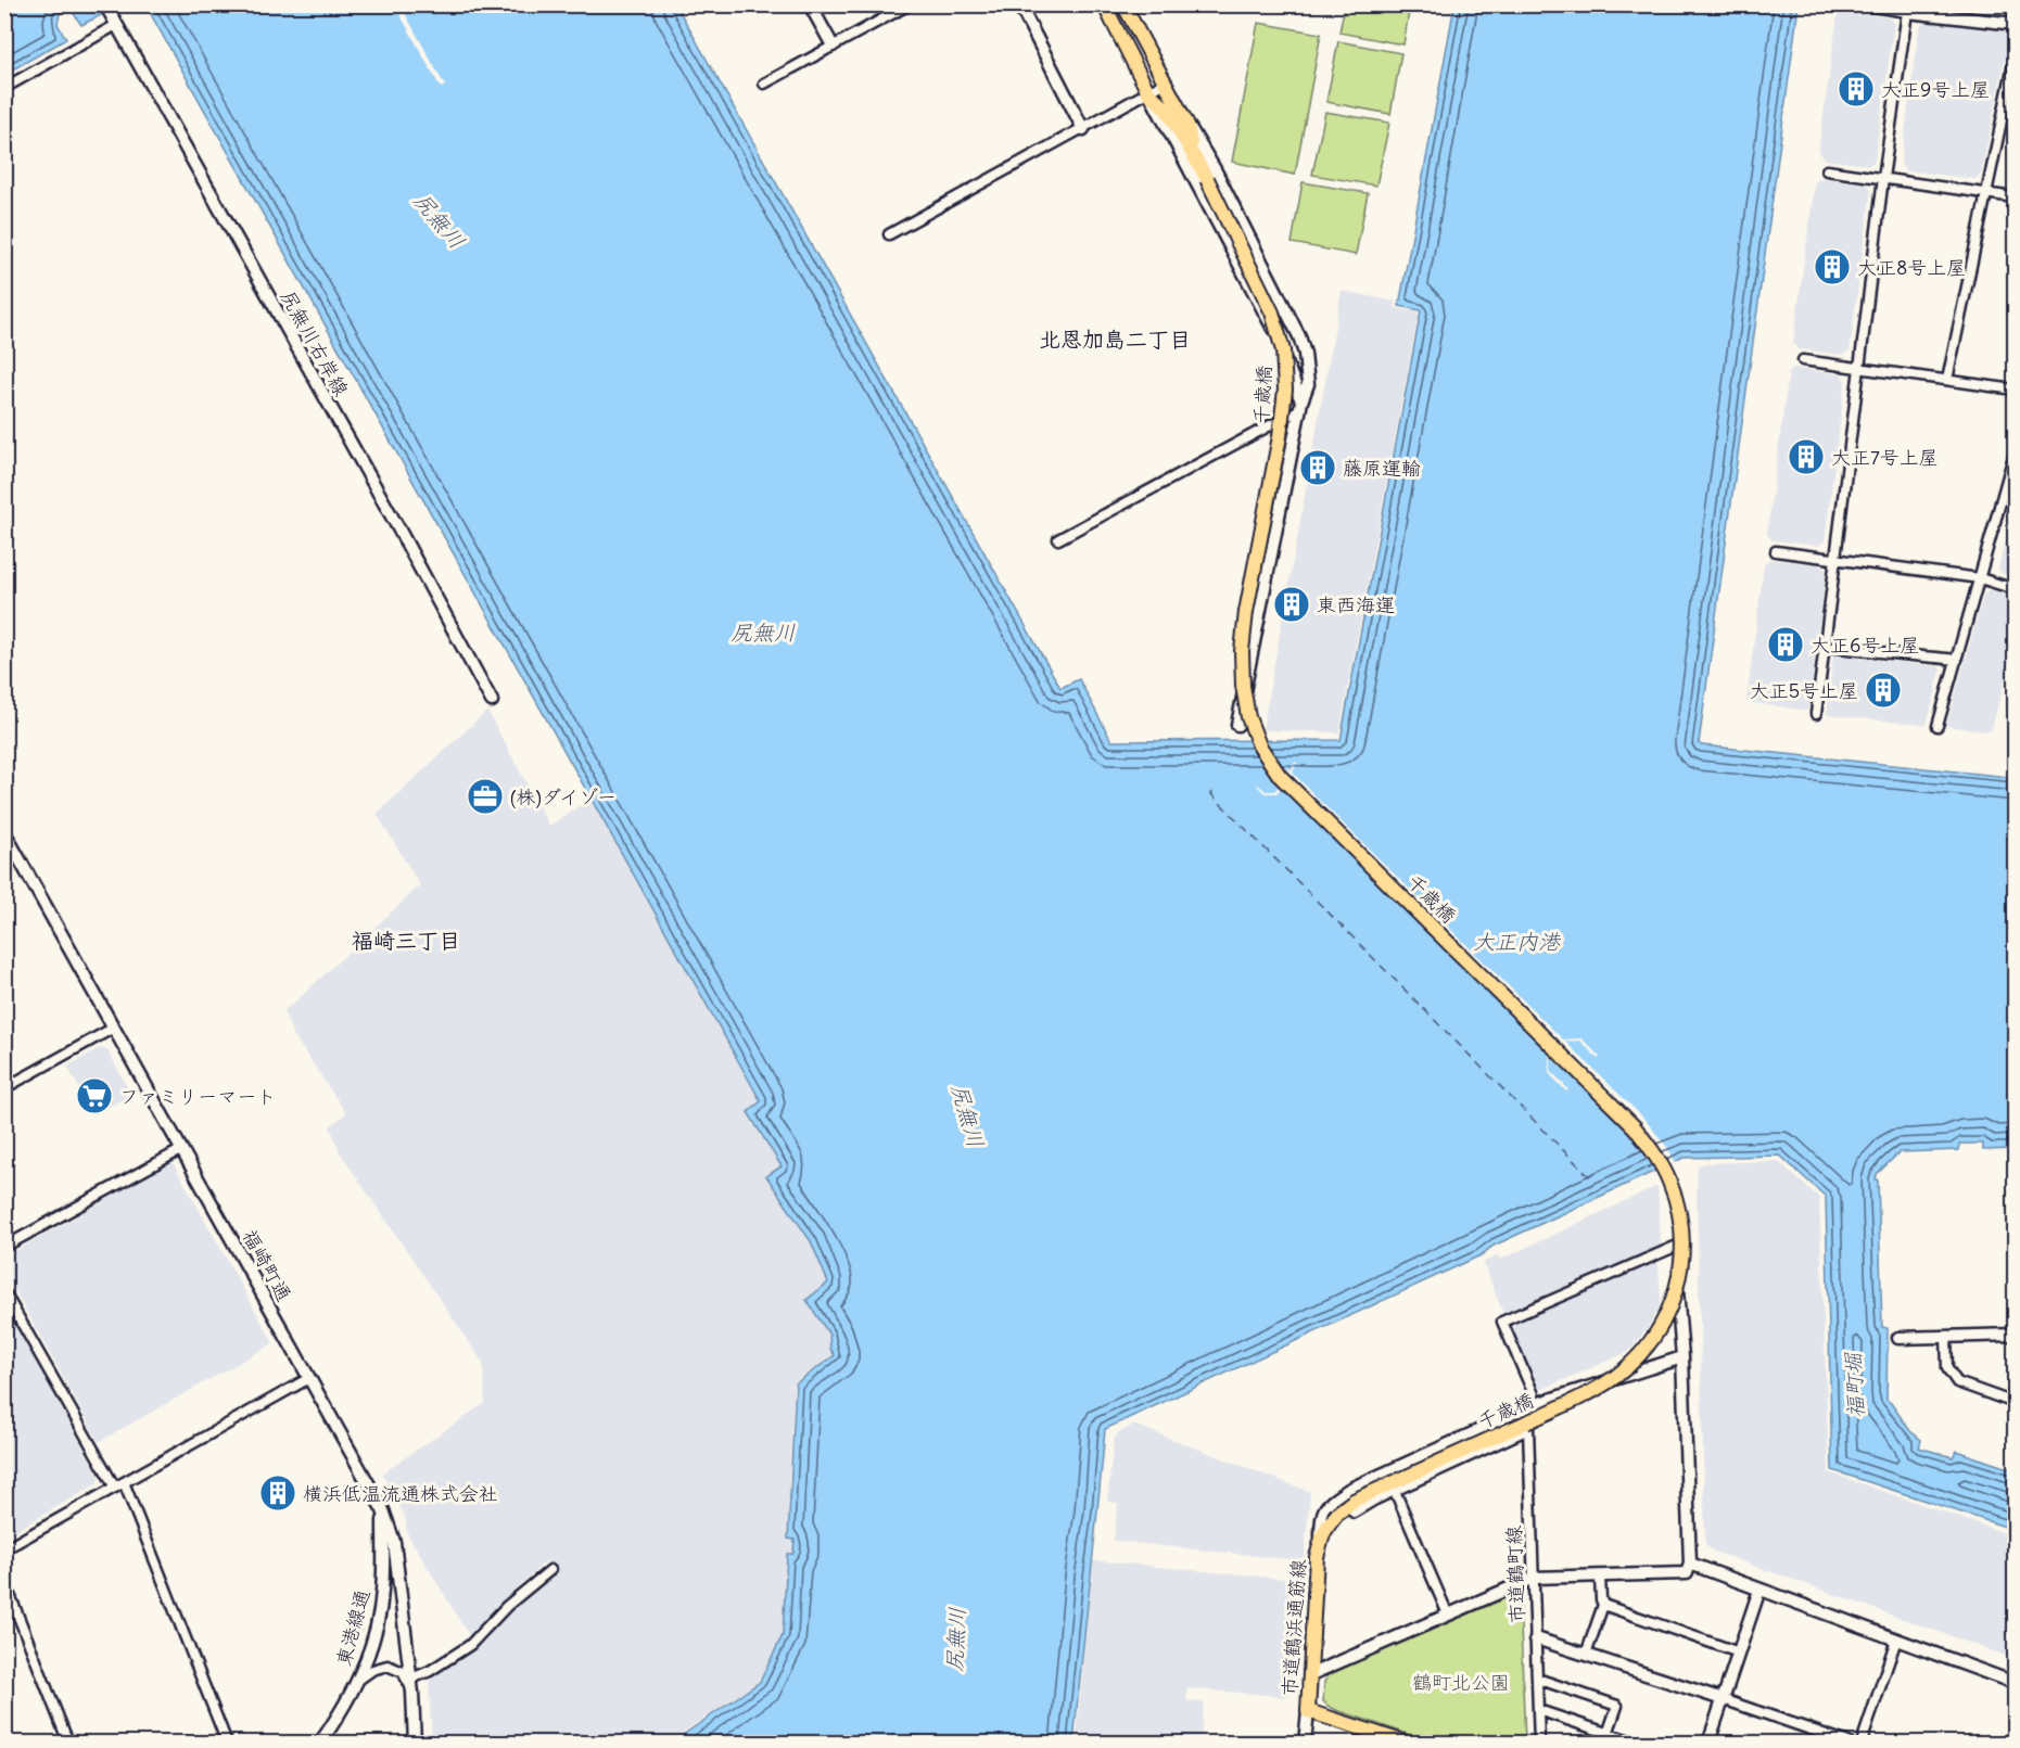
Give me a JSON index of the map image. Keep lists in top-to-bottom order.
{
  "streets": {
    "main road": ["千歳橋", "市道鶴浜通筋線"],
    "street": [
      "尻無川右岸線",
      "福崎町通",
      "市道鶴町線",
      "東港線通"
    ]
  },
  "crossings": [
    ["千歳橋", "市道鶴浜通筋線"],
    ["福崎町通", "東港線通"]
  ],
  "districts": ["北恩加島二丁目", "福崎三丁目"],
  "water": ["尻無川", "大正内港", "福町堀"],
  "parks": ["鶴町北公園"],
  "places": {
    "building": [
      "大正9号上屋",
      "大正8号上屋",
      "大正7号上屋",
      "藤原運輸",
      "東西海運",
      "大正6号上屋",
      "大正5号上屋",
      "横浜低温流通株式会社"
    ],
    "office": ["(株)ダイゾー"],
    "supermarket": ["ファミリーマート"]
  }
}
